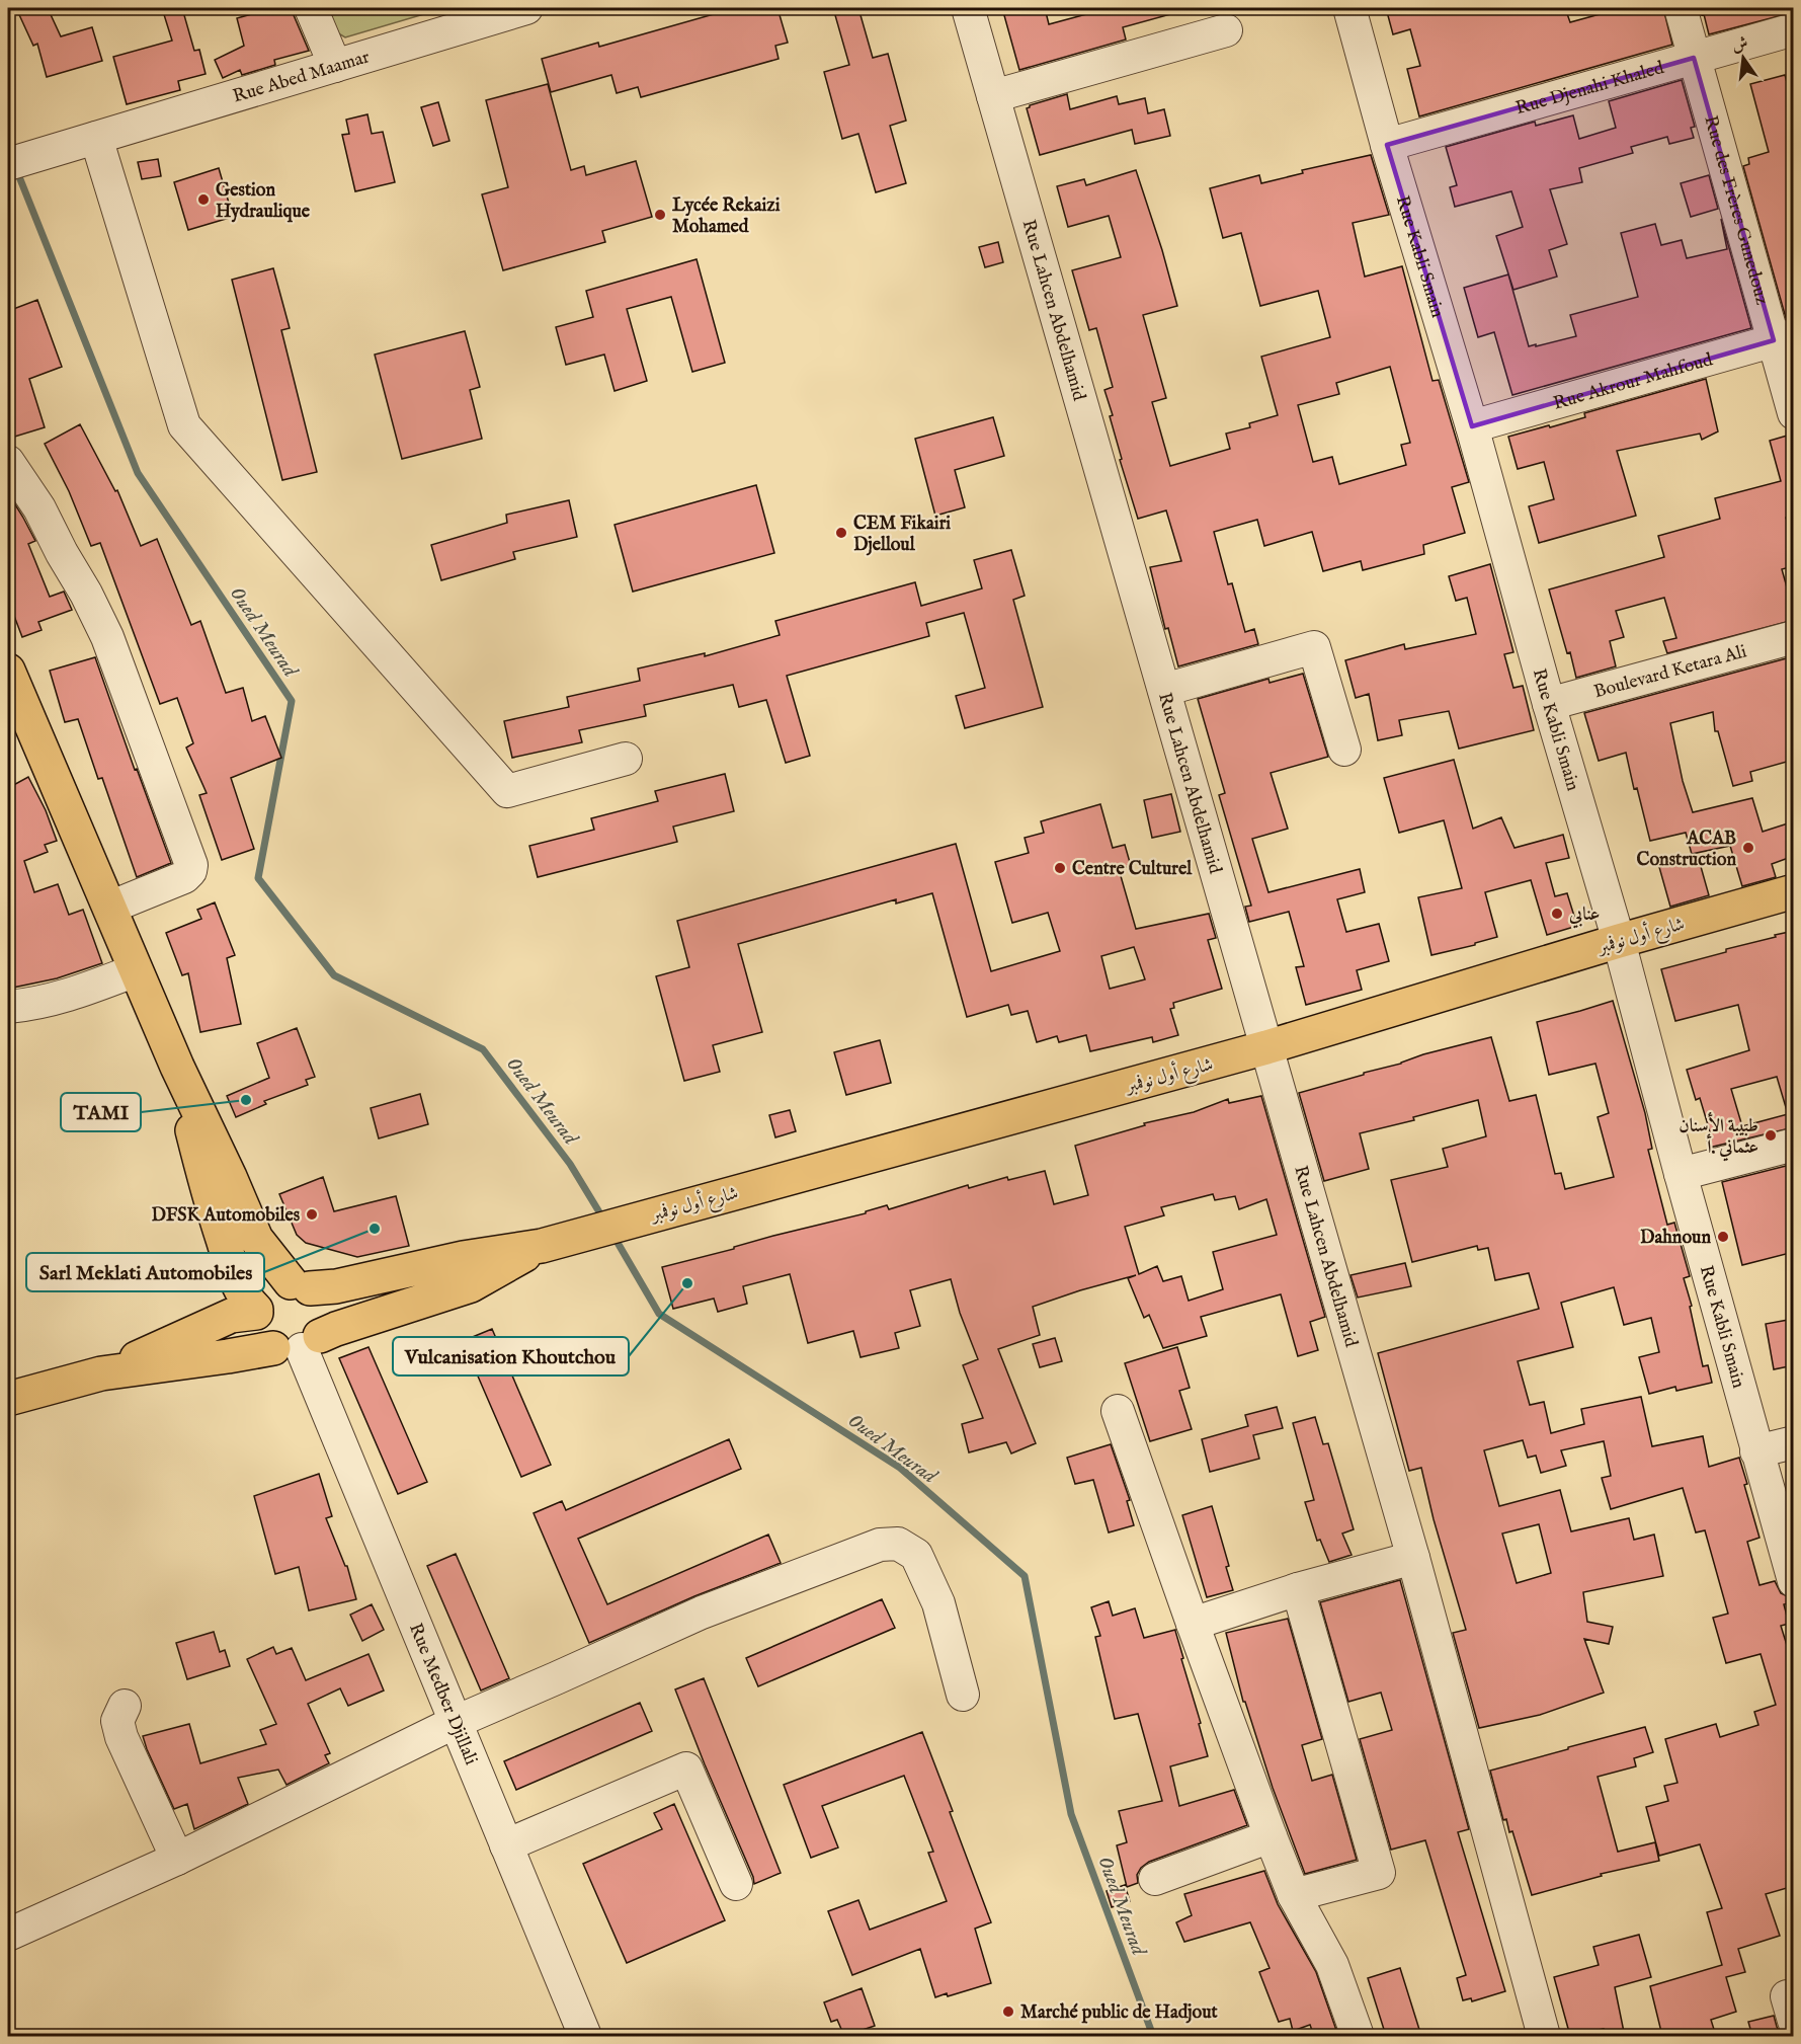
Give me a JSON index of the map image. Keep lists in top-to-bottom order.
{
  "streets": {
    "main road": ["شارع أول نوفمبر"],
    "street": [
      "Rue Abed Maamar",
      "Rue Djenahi Khaled",
      "Rue des Frères Gunedouz",
      "Rue Kabli Smain",
      "Rue Lahcen Abdelhamid",
      "Rue Akrour Mahfoud",
      "Boulevard Ketara Ali",
      "Rue Medber Djillali"
    ]
  },
  "crossings": [
    ["Rue Djenahi Khaled", "Rue des Frères Gunedouz"],
    ["Rue Djenahi Khaled", "Rue Kabli Smain"],
    ["Rue des Frères Gunedouz", "Rue Akrour Mahfoud"],
    ["Rue Kabli Smain", "Rue Akrour Mahfoud"],
    ["Rue Kabli Smain", "Boulevard Ketara Ali"],
    ["Rue Kabli Smain", "شارع أول نوفمبر"],
    ["Rue Lahcen Abdelhamid", "شارع أول نوفمبر"]
  ],
  "water": ["Oued Meurad"],
  "places": [
    "Gestion Hydraulique",
    "Lycée Rekaizi Mohamed",
    "CEM Fikairi Djelloul",
    "ACAB Construction",
    "Centre Culturel",
    "عنابي",
    "TAMI",
    "طبيبة الأسنان عثماني .أ",
    "DFSK Automobiles",
    "Sarl Meklati Automobiles",
    "Dahnoun",
    "Vulcanisation Khoutchou",
    "Marché public de Hadjout"
  ],
  "north": "top"
}
